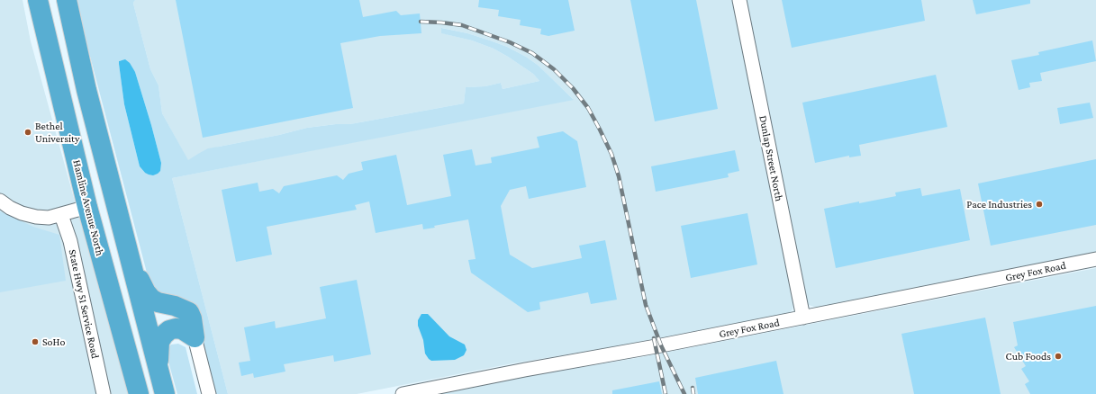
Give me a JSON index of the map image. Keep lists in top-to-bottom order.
{
  "streets": {
    "highway": ["Hamline Avenue North"],
    "street": ["Dunlap Street North", "Grey Fox Road", "State Hwy 51 Service Road"]
  },
  "crossings": [
    ["Dunlap Street North", "Grey Fox Road"]
  ],
  "places": [
    "Bethel University",
    "Pace Industries",
    "SoHo",
    "Cub Foods"
  ]
}
